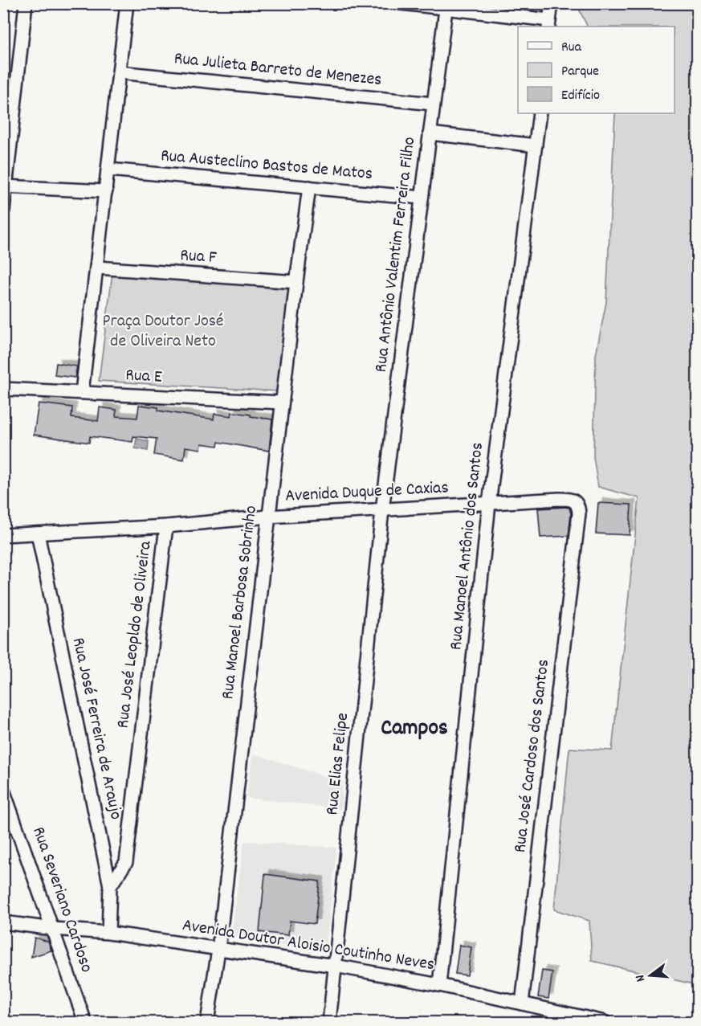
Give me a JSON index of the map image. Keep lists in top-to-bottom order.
{
  "streets": {
    "street": [
      "Rua Julieta Barreto de Menezes",
      "Rua Austeclino Bastos de Matos",
      "Rua Antônio Valentim Ferreira Filho",
      "Rua F",
      "Rua E",
      "Avenida Duque de Caxias",
      "Rua Manoel Antônio dos Santos",
      "Rua Manoel Barbosa Sobrinho",
      "Rua José Leopldo de Oliveira",
      "Rua José Ferreira de Araujo",
      "Rua José Cardoso dos Santos",
      "Rua Elias Felipe",
      "Rua Severiano Cardoso",
      "Avenida Doutor Aloisio Coutinho Neves"
    ]
  },
  "crossings": [
    ["Rua Julieta Barreto de Menezes", "Rua Antônio Valentim Ferreira Filho"],
    ["Rua Austeclino Bastos de Matos", "Rua Antônio Valentim Ferreira Filho"],
    ["Rua Austeclino Bastos de Matos", "Rua Manoel Barbosa Sobrinho"],
    ["Rua Antônio Valentim Ferreira Filho", "Avenida Duque de Caxias"],
    ["Rua Antônio Valentim Ferreira Filho", "Rua Elias Felipe"],
    ["Rua F", "Rua Manoel Barbosa Sobrinho"],
    ["Rua E", "Rua Manoel Barbosa Sobrinho"],
    ["Avenida Duque de Caxias", "Rua Manoel Antônio dos Santos"],
    ["Avenida Duque de Caxias", "Rua Manoel Barbosa Sobrinho"],
    ["Avenida Duque de Caxias", "Rua José Leopldo de Oliveira"],
    ["Avenida Duque de Caxias", "Rua José Ferreira de Araujo"],
    ["Avenida Duque de Caxias", "Rua José Cardoso dos Santos"],
    ["Avenida Duque de Caxias", "Rua Elias Felipe"],
    ["Rua Manoel Antônio dos Santos", "Avenida Doutor Aloisio Coutinho Neves"],
    ["Rua Manoel Barbosa Sobrinho", "Avenida Doutor Aloisio Coutinho Neves"],
    ["Rua José Leopldo de Oliveira", "Rua José Ferreira de Araujo"],
    ["Rua José Ferreira de Araujo", "Avenida Doutor Aloisio Coutinho Neves"],
    ["Rua José Cardoso dos Santos", "Avenida Doutor Aloisio Coutinho Neves"],
    ["Rua Elias Felipe", "Avenida Doutor Aloisio Coutinho Neves"],
    ["Rua Severiano Cardoso", "Avenida Doutor Aloisio Coutinho Neves"]
  ],
  "districts": ["Campos"],
  "parks": ["Praça Doutor José de Oliveira Neto"],
  "legend": ["Rua", "Parque", "Edifício"],
  "north": "left"
}
